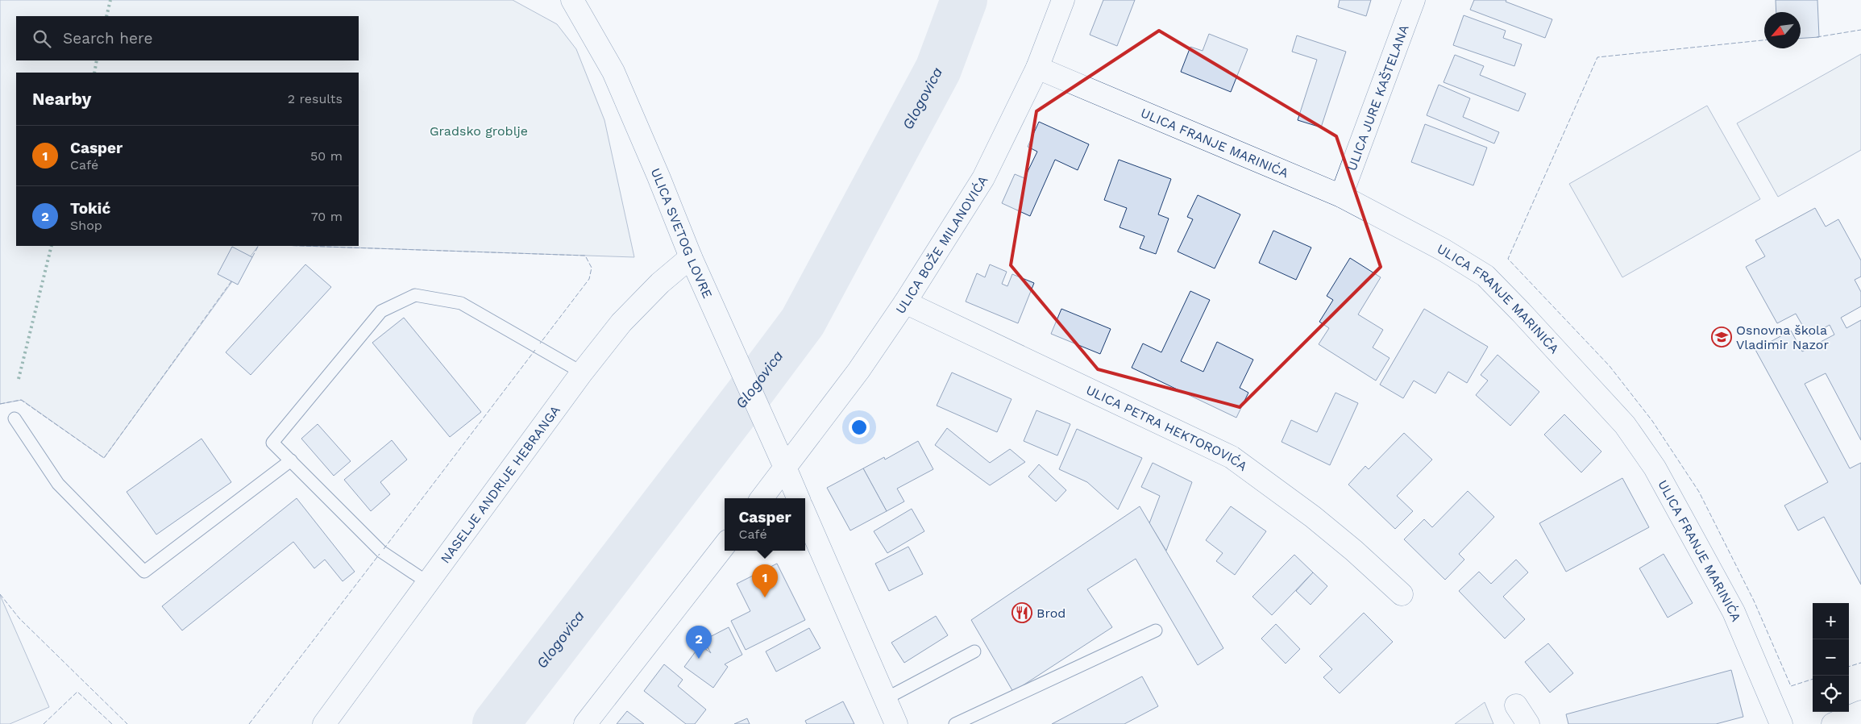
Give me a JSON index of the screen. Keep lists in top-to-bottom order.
{
  "streets": {
    "street": [
      "ULICA JURE KAŠTELANA",
      "ULICA FRANJE MARINIĆA",
      "ULICA SVETOG LOVRE",
      "ULICA BOŽE MILANOVIĆA",
      "ULICA PETRA HEKTOROVIĆA",
      "NASELJE ANDRIJE HEBRANGA"
    ]
  },
  "crossings": [
    ["ULICA JURE KAŠTELANA", "ULICA FRANJE MARINIĆA"],
    ["ULICA FRANJE MARINIĆA", "ULICA BOŽE MILANOVIĆA"],
    ["ULICA SVETOG LOVRE", "ULICA BOŽE MILANOVIĆA"],
    ["ULICA SVETOG LOVRE", "NASELJE ANDRIJE HEBRANGA"],
    ["ULICA BOŽE MILANOVIĆA", "ULICA PETRA HEKTOROVIĆA"]
  ],
  "water": ["Glogovica"],
  "parks": ["Gradsko groblje"],
  "places": {
    "school or university": ["Osnovna škola Vladimir Nazor"],
    "restaurant": ["Brod"]
  },
  "north": "bottom left",
  "page": {
    "search": "Search here",
    "heading": ["Nearby", "2 results"],
    "list": [
      {
        "mark": "1",
        "name": "Casper",
        "note": "Café",
        "value": "50 m"
      },
      {
        "mark": "2",
        "name": "Tokić",
        "note": "Shop",
        "value": "70 m"
      }
    ],
    "popup": ["Casper", "Café"],
    "pins": ["1", "2"],
    "map_buttons": ["+", "−"]
  }
}
